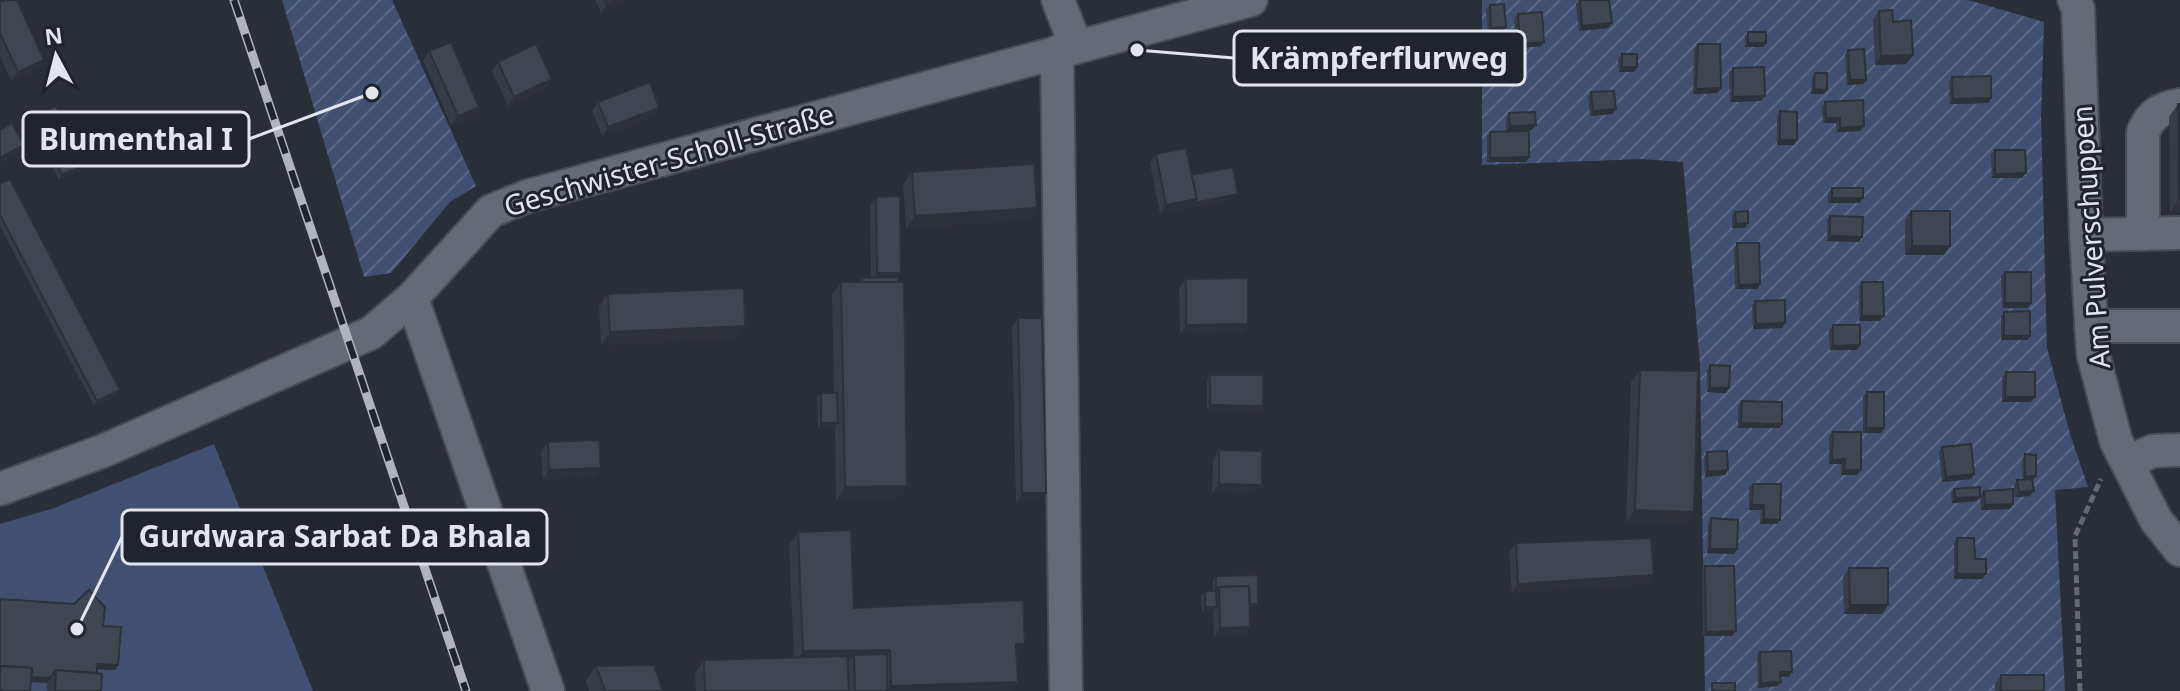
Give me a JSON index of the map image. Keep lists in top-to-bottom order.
{
  "streets": {
    "street": ["Geschwister-Scholl-Straße", "Am Pulverschuppen"]
  },
  "places": ["Krämpferflurweg", "Blumenthal I", "Gurdwara Sarbat Da Bhala"],
  "north": "top"
}
